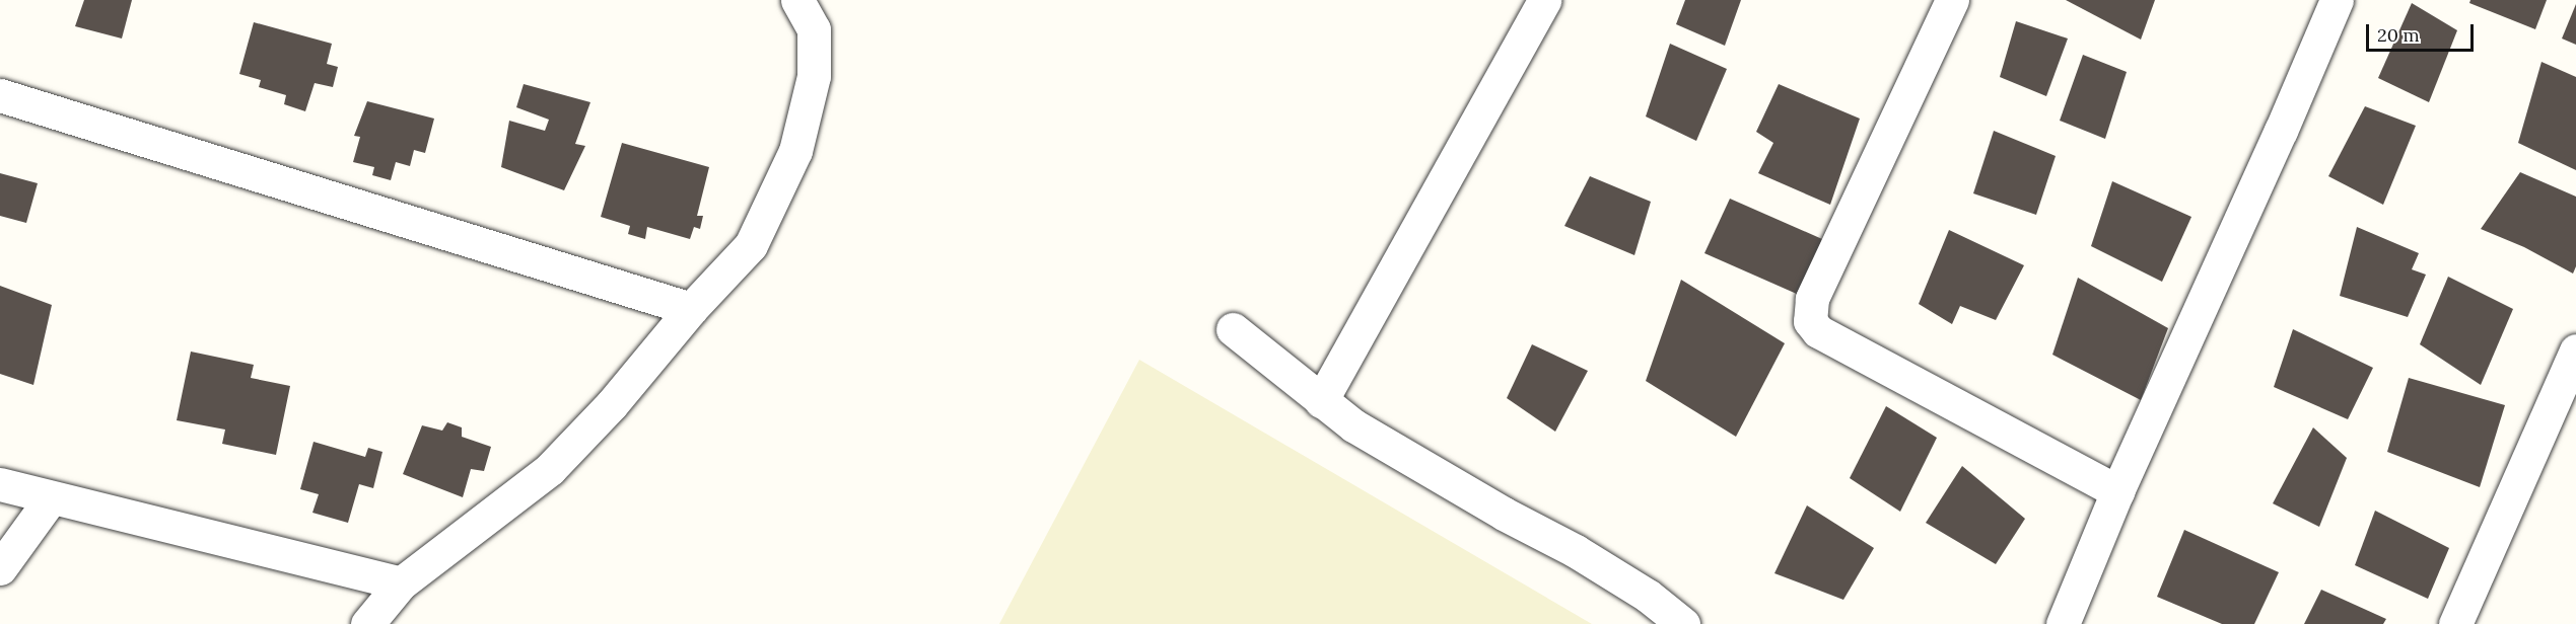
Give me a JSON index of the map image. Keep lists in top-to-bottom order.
{
  "scale_bar": "20 m"
}
